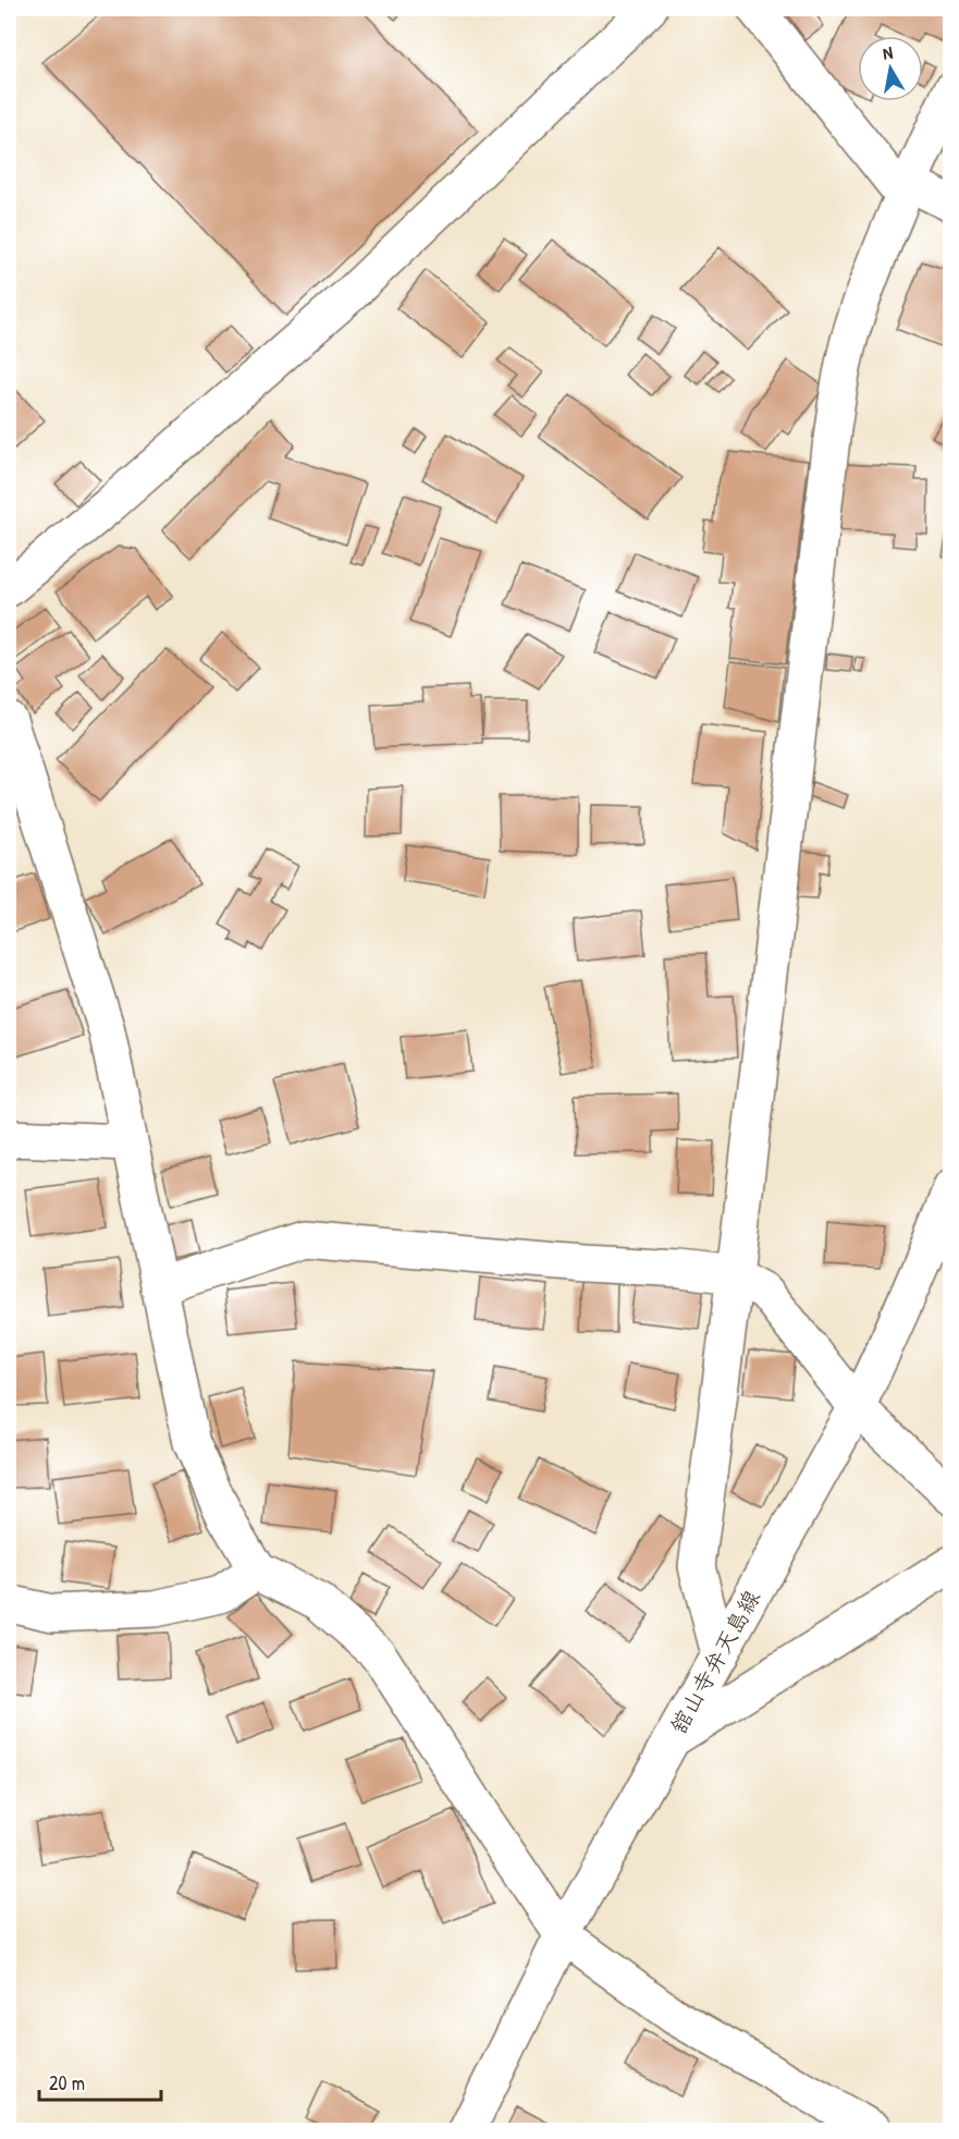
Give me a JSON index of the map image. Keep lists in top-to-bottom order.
{
  "streets": {
    "street": ["舘山寺弁天島線"]
  },
  "scale_bar": "20 m",
  "north": "top"
}
